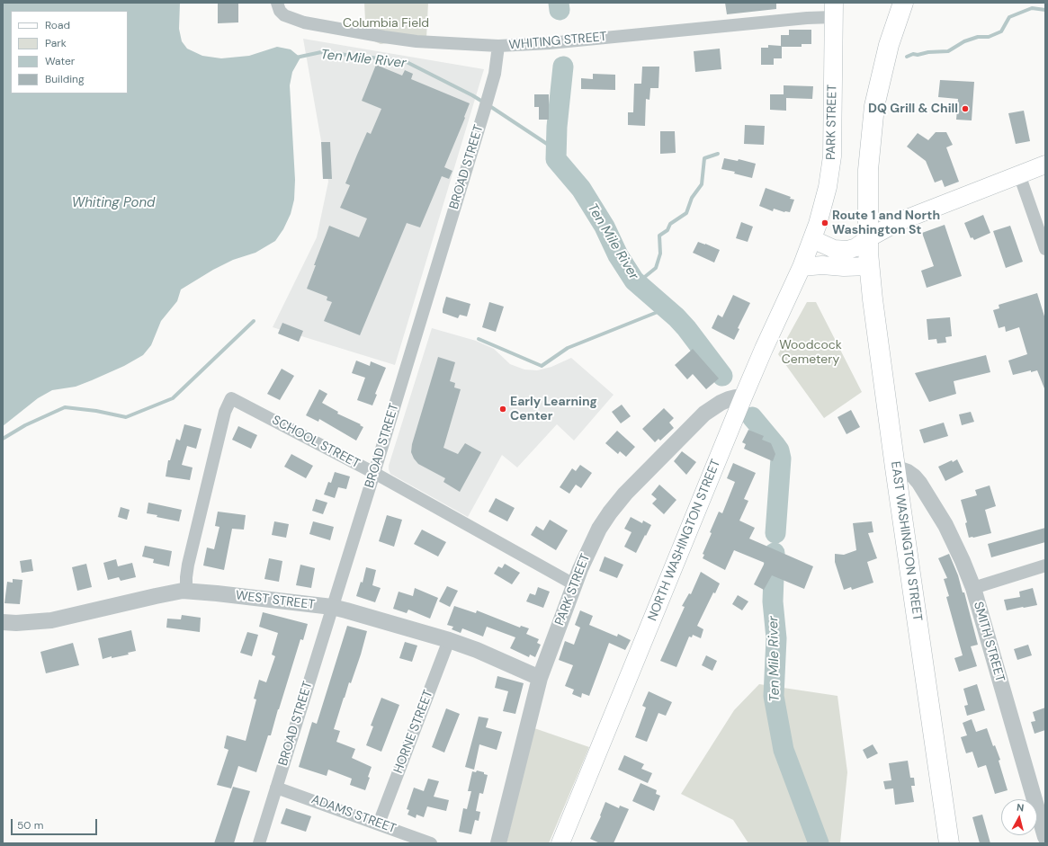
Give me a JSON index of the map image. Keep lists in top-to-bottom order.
{
  "streets": {
    "main road": ["PARK STREET", "NORTH WASHINGTON STREET", "EAST WASHINGTON STREET"],
    "street": [
      "WHITING STREET",
      "BROAD STREET",
      "SCHOOL STREET",
      "WEST STREET",
      "SMITH STREET",
      "HORNE STREET",
      "ADAMS STREET"
    ]
  },
  "crossings": [
    ["WHITING STREET", "PARK STREET"],
    ["WHITING STREET", "BROAD STREET"],
    ["PARK STREET", "SCHOOL STREET"],
    ["PARK STREET", "NORTH WASHINGTON STREET"],
    ["PARK STREET", "WEST STREET"],
    ["BROAD STREET", "SCHOOL STREET"],
    ["BROAD STREET", "WEST STREET"],
    ["BROAD STREET", "ADAMS STREET"],
    ["SCHOOL STREET", "WEST STREET"],
    ["EAST WASHINGTON STREET", "SMITH STREET"],
    ["WEST STREET", "HORNE STREET"],
    ["HORNE STREET", "ADAMS STREET"]
  ],
  "water": ["Ten Mile River", "Whiting Pond"],
  "parks": ["Columbia Field", "Woodcock Cemetery"],
  "places": ["DQ Grill & Chill", "Route 1 and North Washington St", "Early Learning Center"],
  "legend": [
    "Road",
    "Park",
    "Water",
    "Building"
  ],
  "scale_bar": "50 m",
  "north": "top"
}
